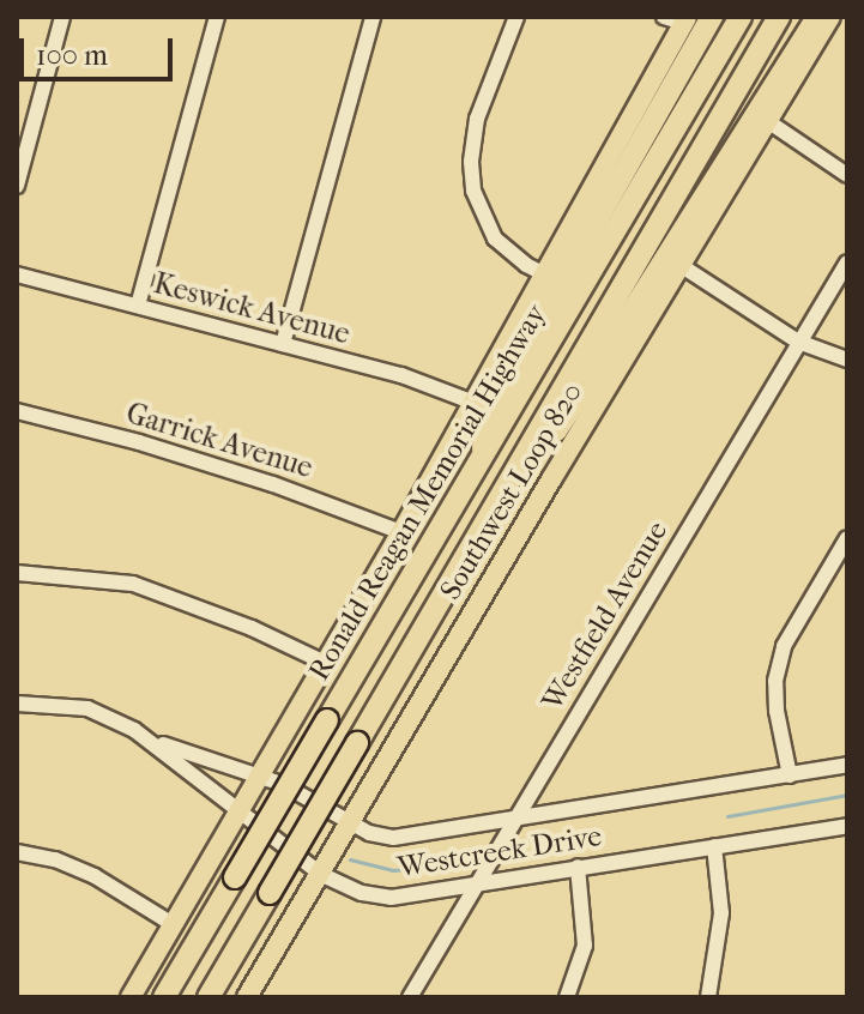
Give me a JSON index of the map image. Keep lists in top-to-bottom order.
{
  "streets": {
    "highway": ["Ronald Reagan Memorial Highway"],
    "main road": ["Southwest Loop 820"],
    "street": [
      "Keswick Avenue",
      "Garrick Avenue",
      "Westfield Avenue",
      "Westcreek Drive"
    ]
  },
  "crossings": [
    ["Southwest Loop 820", "Westcreek Drive"],
    ["Westfield Avenue", "Westcreek Drive"]
  ],
  "scale_bar": "100 m"
}
